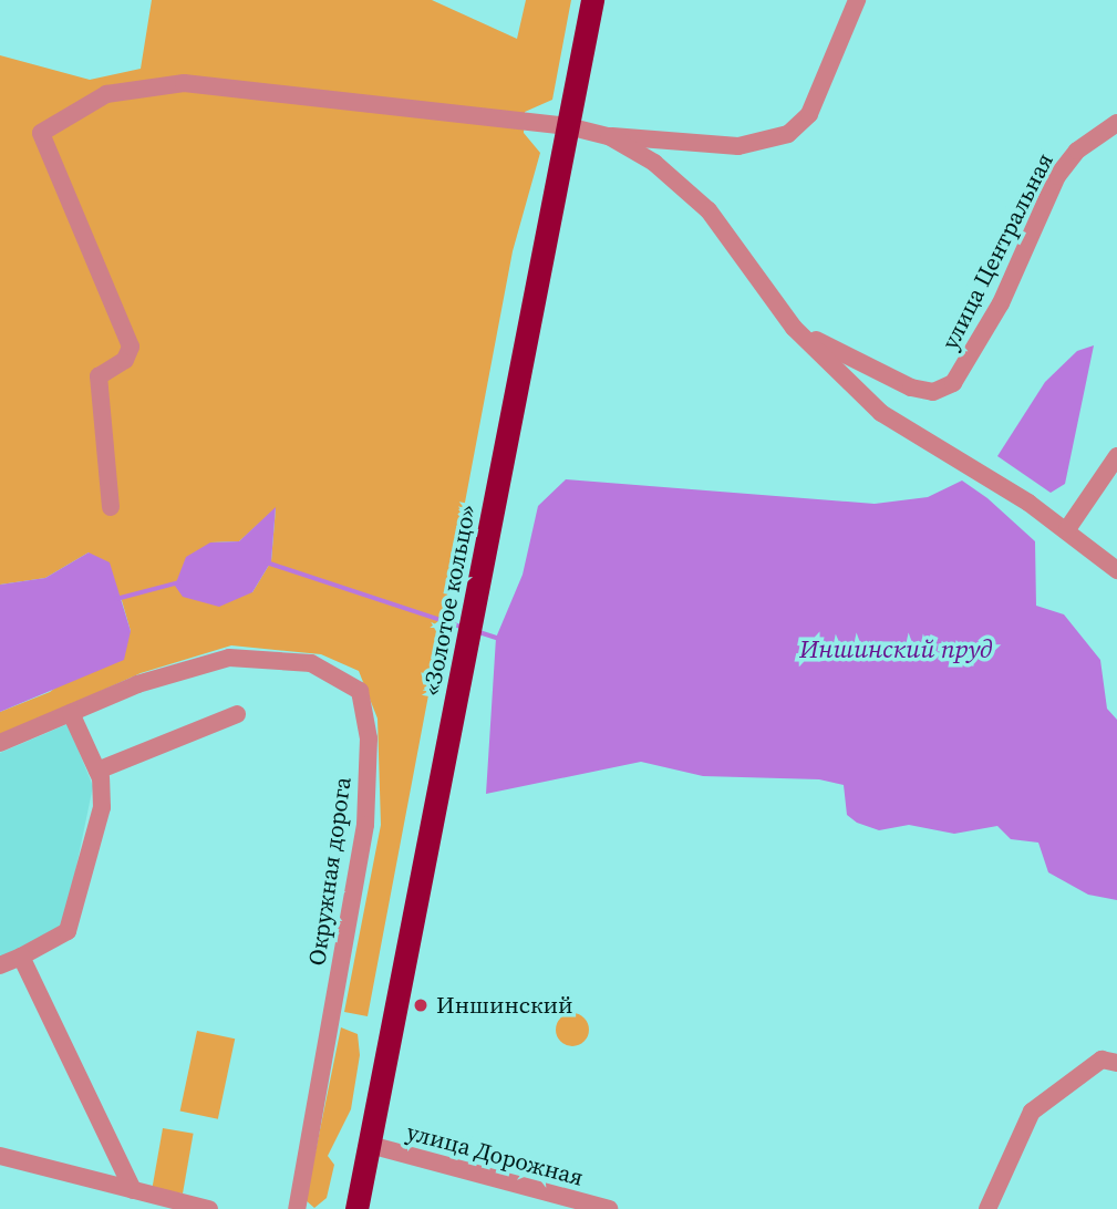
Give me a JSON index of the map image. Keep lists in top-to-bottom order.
{
  "streets": {
    "highway": ["«Золотое кольцо»"],
    "street": ["улица Центральная", "Окружная дорога", "улица Дорожная"]
  },
  "crossings": [
    ["«Золотое кольцо»", "улица Дорожная"]
  ],
  "water": ["Иншинский пруд"],
  "places": ["Иншинский"]
}
